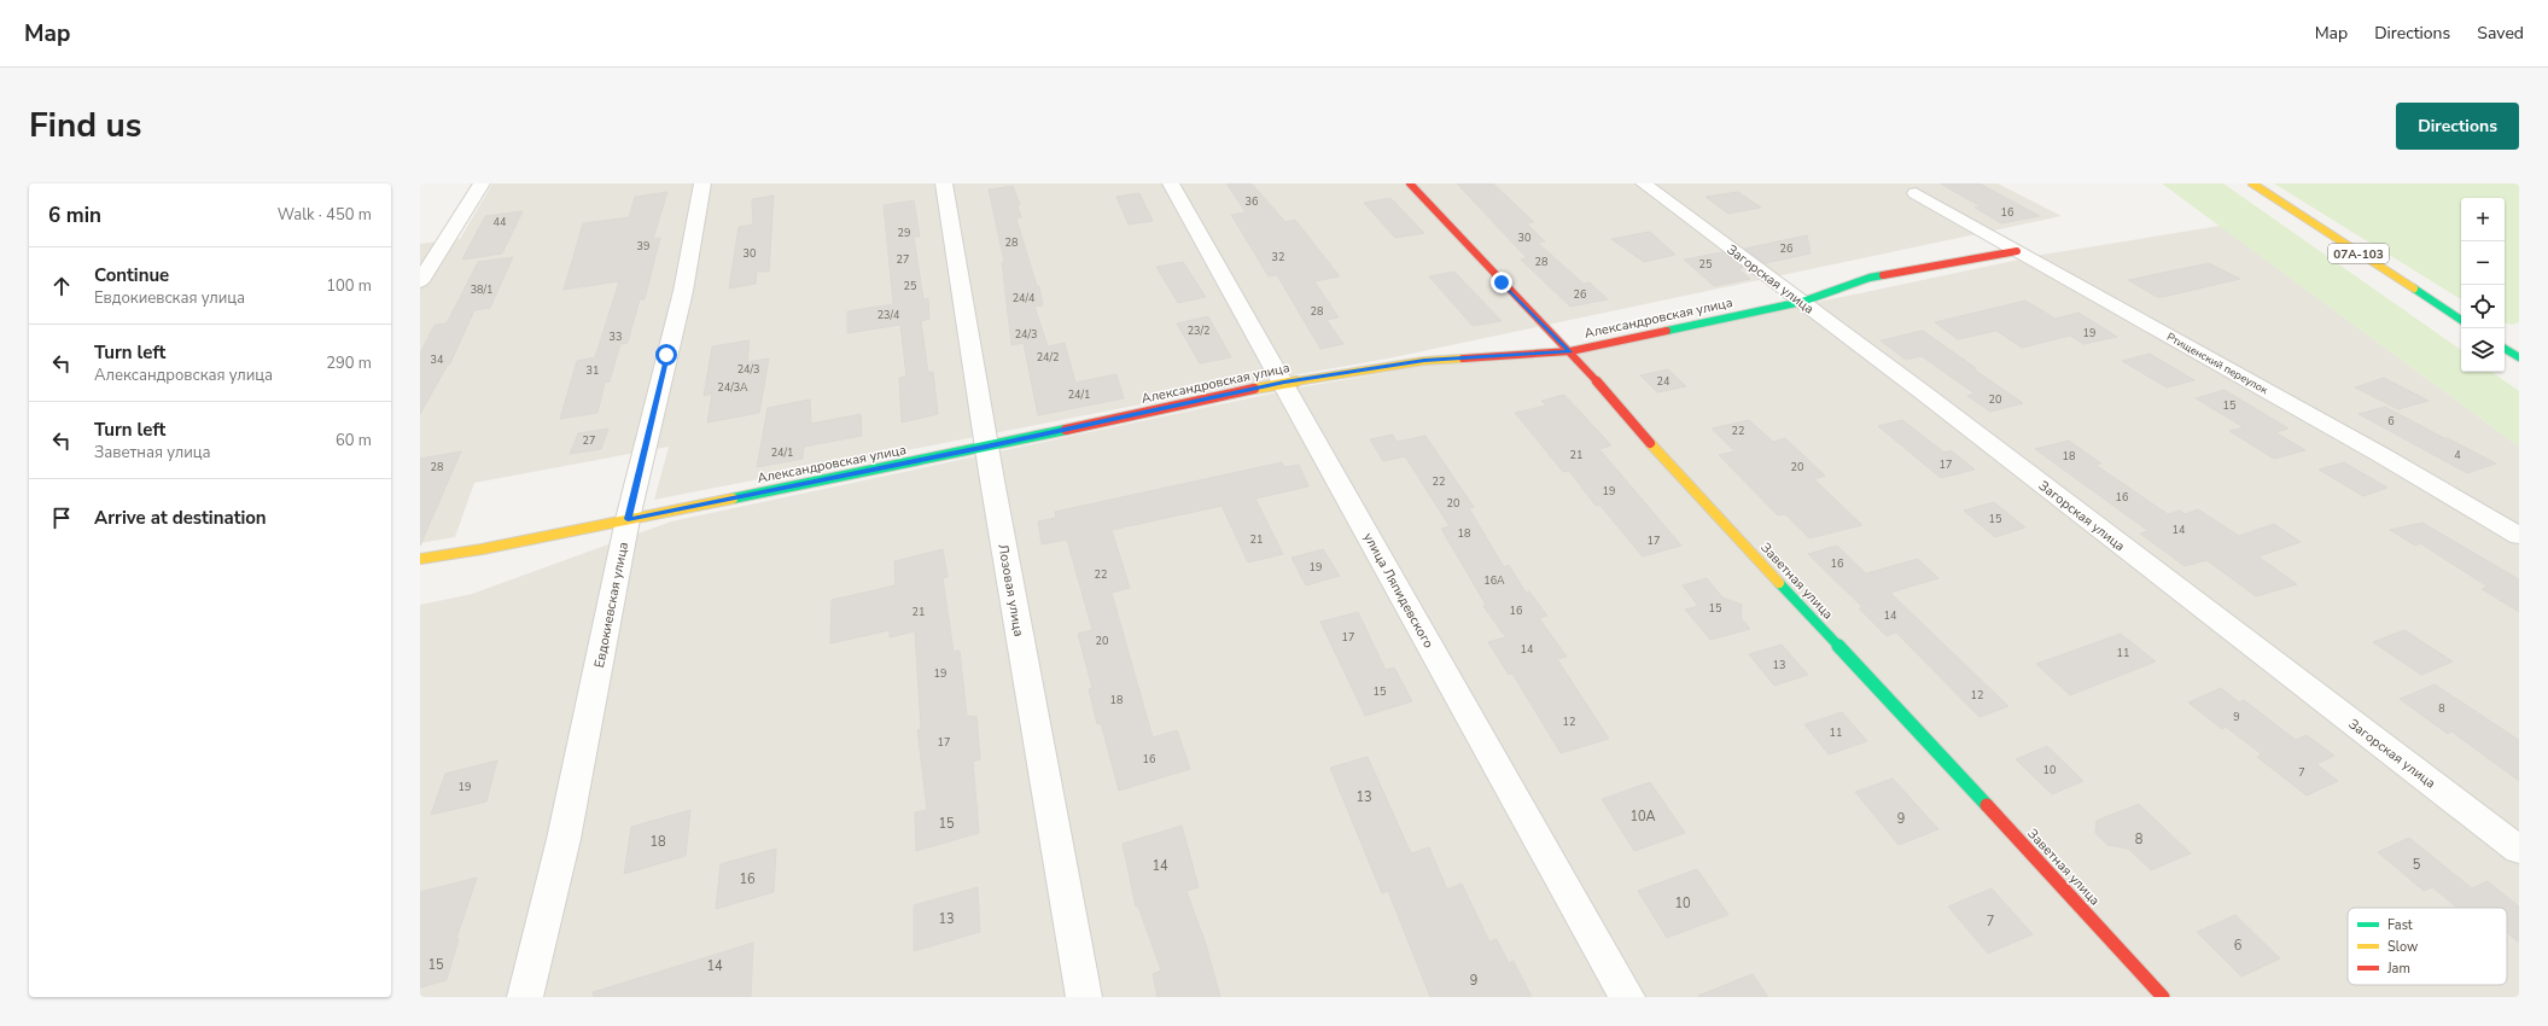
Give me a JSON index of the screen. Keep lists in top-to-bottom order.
{
  "streets": {
    "street": [
      "07А-103",
      "Загорская улица",
      "Александровская улица",
      "Ртищенский переулок",
      "Заветная улица",
      "Лозовая улица",
      "улица Ляпидевского",
      "Евдокиевская улица"
    ]
  },
  "crossings": [
    ["Загорская улица", "Александровская улица"],
    ["Александровская улица", "Ртищенский переулок"],
    ["Александровская улица", "Заветная улица"],
    ["Александровская улица", "Лозовая улица"],
    ["Александровская улица", "улица Ляпидевского"],
    ["Александровская улица", "Евдокиевская улица"]
  ],
  "house_numbers": [
    "36",
    "16",
    "44",
    "29",
    "30",
    "28",
    "39",
    "26",
    "30",
    "32",
    "27",
    "28",
    "25",
    "25",
    "38/1",
    "26",
    "24/4",
    "28",
    "23/4",
    "23/2",
    "19",
    "24/3",
    "33",
    "24/2",
    "34",
    "24/3",
    "31",
    "24",
    "24/3А",
    "24/1",
    "20",
    "15",
    "6",
    "22",
    "27",
    "24/1",
    "21",
    "4",
    "18",
    "17",
    "28",
    "20",
    "22",
    "19",
    "16",
    "20",
    "15",
    "14",
    "18",
    "21",
    "17",
    "16",
    "19",
    "22",
    "16А",
    "15",
    "16",
    "21",
    "14",
    "17",
    "20",
    "14",
    "11",
    "13",
    "19",
    "15",
    "12",
    "18",
    "8",
    "9",
    "12",
    "11",
    "17",
    "16",
    "10",
    "7",
    "19",
    "13",
    "10А",
    "9",
    "15",
    "8",
    "18",
    "5",
    "14",
    "16",
    "10",
    "13",
    "7",
    "6",
    "15",
    "14",
    "9"
  ],
  "legend": ["Fast", "Slow", "Jam"],
  "page": {
    "header": "Map",
    "nav": ["Map", "Directions", "Saved"],
    "title": "Find us",
    "buttons": "Directions",
    "heading": ["6 min", "Walk · 450 m"],
    "map_buttons": ["+", "−"],
    "list": [
      ["Continue", "Евдокиевская улица", "100 m"],
      ["Turn left", "Александровская улица", "290 m"],
      ["Turn left", "Заветная улица", "60 m"],
      "Arrive at destination"
    ]
  }
}
